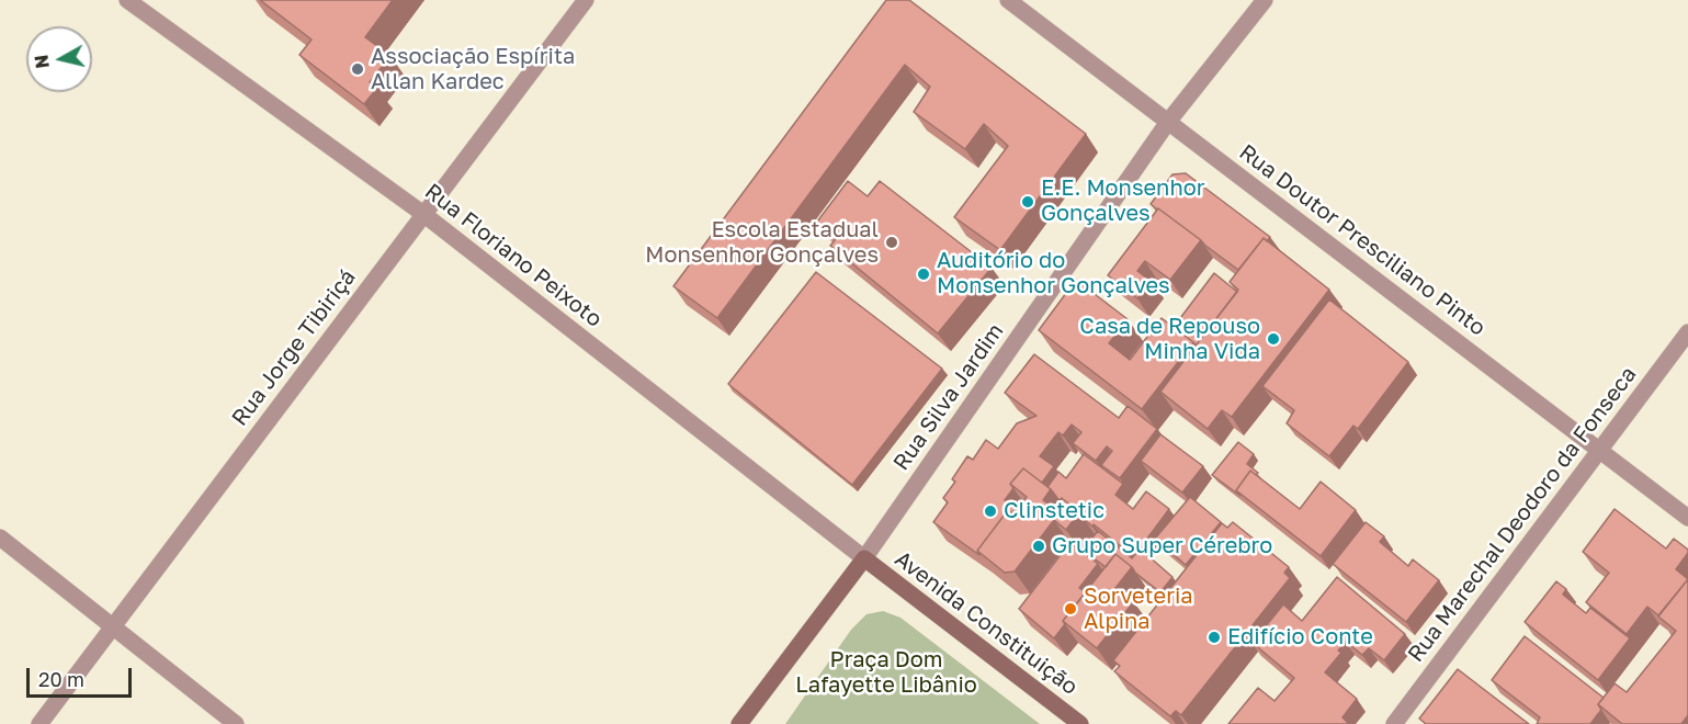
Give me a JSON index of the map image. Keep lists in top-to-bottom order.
{
  "streets": {
    "street": [
      "Rua Doutor Presciliano Pinto",
      "Rua Floriano Peixoto",
      "Rua Jorge Tibiriçá",
      "Rua Silva Jardim",
      "Rua Marechal Deodoro da Fonseca",
      "Avenida Constituição"
    ]
  },
  "crossings": [
    ["Rua Doutor Presciliano Pinto", "Rua Silva Jardim"],
    ["Rua Doutor Presciliano Pinto", "Rua Marechal Deodoro da Fonseca"],
    ["Rua Floriano Peixoto", "Rua Jorge Tibiriçá"],
    ["Rua Floriano Peixoto", "Rua Silva Jardim"],
    ["Rua Floriano Peixoto", "Avenida Constituição"],
    ["Rua Silva Jardim", "Avenida Constituição"]
  ],
  "parks": ["Praça Dom Lafayette Libânio"],
  "places": [
    "Associação Espírita Allan Kardec",
    "E.E. Monsenhor Gonçalves",
    "Escola Estadual Monsenhor Gonçalves",
    "Auditório do Monsenhor Gonçalves",
    "Casa de Repouso Minha Vida",
    "Clinstetic",
    "Grupo Super Cérebro",
    "Sorveteria Alpina",
    "Edifício Conte"
  ],
  "scale_bar": "20 m",
  "north": "left"
}
